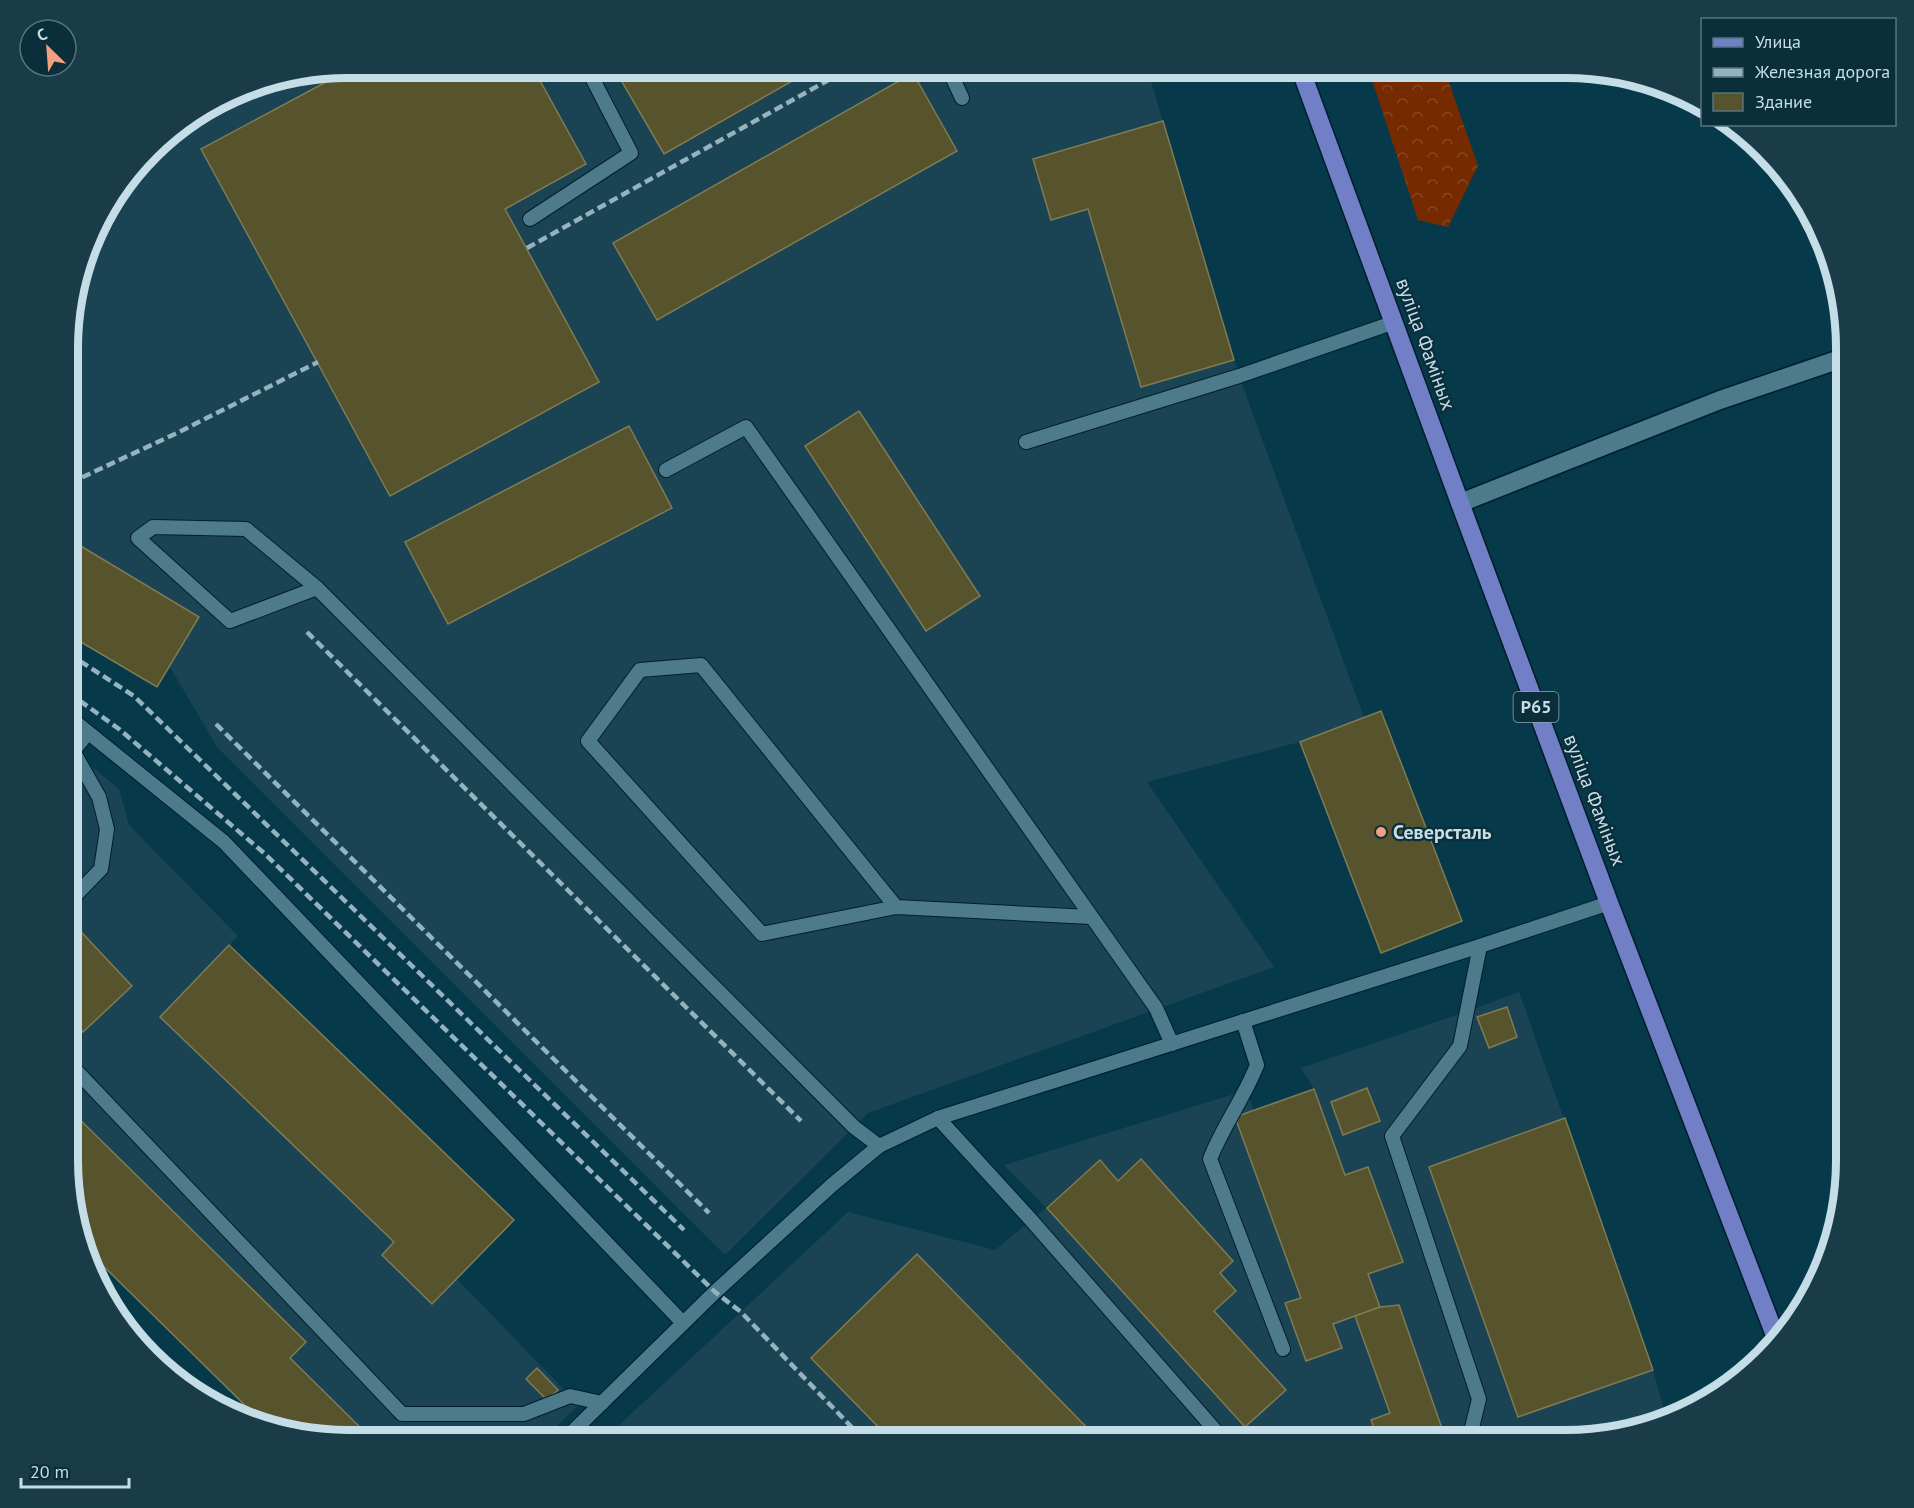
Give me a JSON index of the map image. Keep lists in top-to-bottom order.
{
  "streets": {
    "main road": ["вуліца Фаміных", "Р65"]
  },
  "places": ["Северсталь"],
  "legend": ["Улица", "Железная дорога", "Здание"],
  "scale_bar": "20 m",
  "north": "top left"
}
